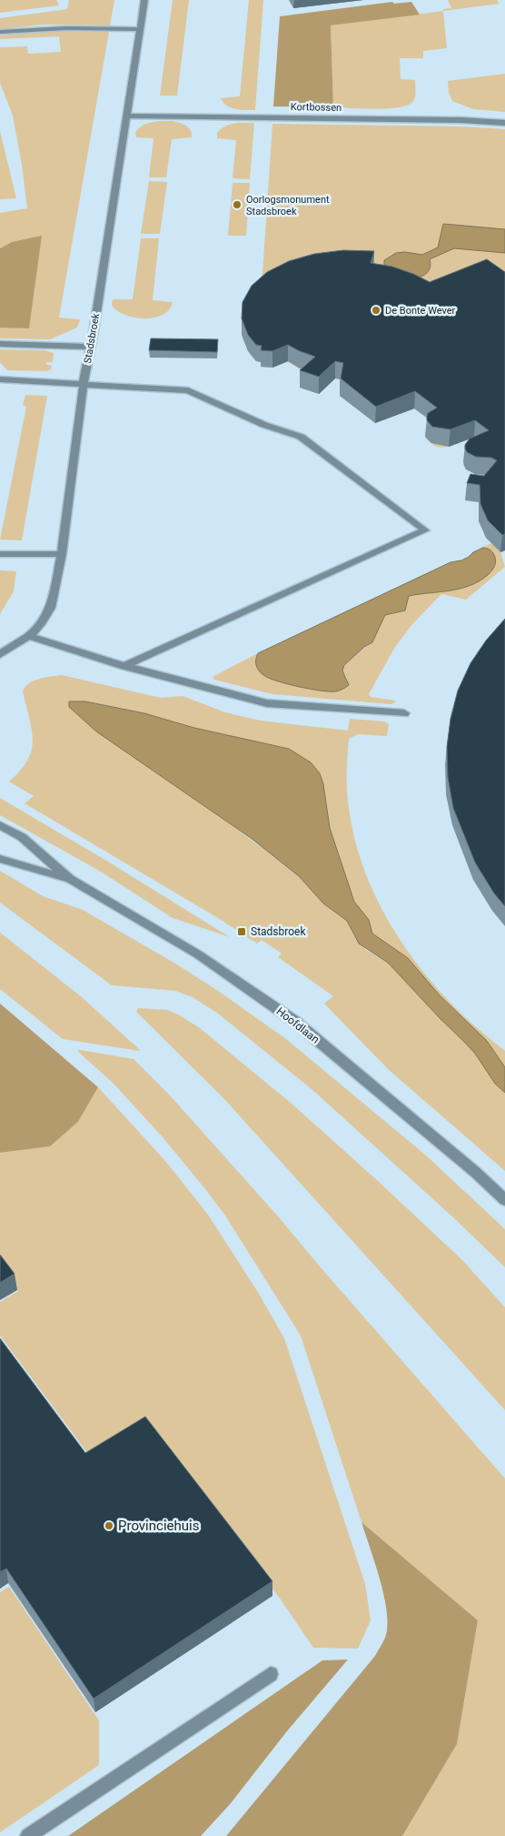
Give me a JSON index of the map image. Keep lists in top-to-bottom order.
{
  "streets": {
    "street": ["Kortbossen", "Stadsbroek", "Hoofdlaan"]
  },
  "crossings": [
    ["Kortbossen", "Stadsbroek"]
  ],
  "places": {
    "other": ["Oorlogsmonument Stadsbroek", "De Bonte Wever", "Provinciehuis"],
    "transit": ["Stadsbroek"]
  }
}
